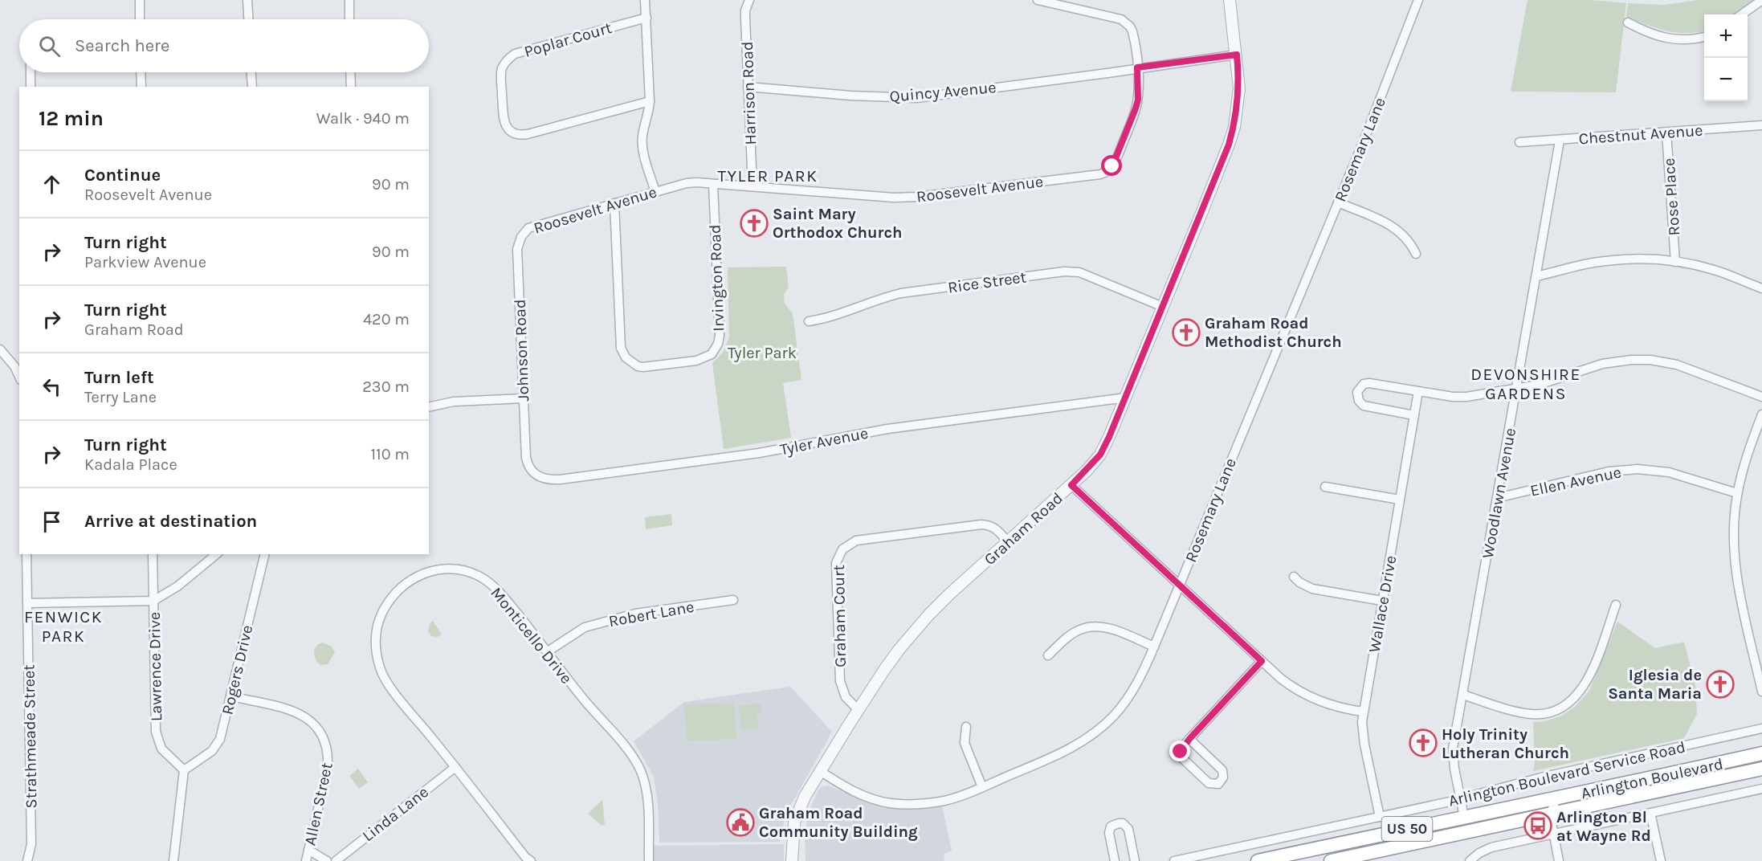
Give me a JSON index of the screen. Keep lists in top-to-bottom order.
{
  "streets": {
    "highway": ["Arlington Boulevard", "US 50"],
    "street": [
      "Poplar Court",
      "Quincy Avenue",
      "Harrison Road",
      "Chestnut Avenue",
      "Rosemary Lane",
      "Roosevelt Avenue",
      "Rose Place",
      "Irvington Road",
      "Rice Street",
      "Johnson Road",
      "Tyler Avenue",
      "Ellen Avenue",
      "Woodlawn Avenue",
      "Graham Road",
      "Wallace Drive",
      "Robert Lane",
      "Graham Court",
      "Monticello Drive",
      "Lawrence Drive",
      "Rogers Drive",
      "Strathmeade Street",
      "Arlington Boulevard Service Road",
      "Allen Street",
      "Linda Lane"
    ]
  },
  "crossings": [
    ["Quincy Avenue", "Harrison Road"],
    ["Quincy Avenue", "Roosevelt Avenue"],
    ["Quincy Avenue", "Graham Road"],
    ["Harrison Road", "Roosevelt Avenue"],
    ["Chestnut Avenue", "Rose Place"],
    ["Chestnut Avenue", "Woodlawn Avenue"],
    ["Rosemary Lane", "Graham Road"],
    ["Roosevelt Avenue", "Irvington Road"],
    ["Roosevelt Avenue", "Johnson Road"],
    ["Rice Street", "Graham Road"],
    ["Johnson Road", "Tyler Avenue"],
    ["Tyler Avenue", "Graham Road"],
    ["Ellen Avenue", "Woodlawn Avenue"],
    ["Woodlawn Avenue", "Arlington Boulevard Service Road"],
    ["Woodlawn Avenue", "Arlington Boulevard"],
    ["Graham Road", "Graham Court"],
    ["Wallace Drive", "Arlington Boulevard Service Road"],
    ["Robert Lane", "Monticello Drive"],
    ["Monticello Drive", "Linda Lane"],
    ["Lawrence Drive", "Rogers Drive"],
    ["Rogers Drive", "Allen Street"]
  ],
  "districts": ["TYLER PARK", "DEVONSHIRE GARDENS", "FENWICK PARK"],
  "parks": ["Tyler Park"],
  "places": {
    "church": [
      "Saint Mary Orthodox Church",
      "Graham Road Methodist Church",
      "Iglesia de Santa Maria",
      "Holy Trinity Lutheran Church"
    ],
    "public building": ["Graham Road Community Building"],
    "bus stop": ["Arlington Bl at Wayne Rd"]
  },
  "page": {
    "map_buttons": ["+", "−"],
    "search": "Search here",
    "heading": ["12 min", "Walk · 940 m"],
    "list": [
      ["Continue", "Roosevelt Avenue", "90 m"],
      ["Turn right", "Parkview Avenue", "90 m"],
      ["Turn right", "Graham Road", "420 m"],
      ["Turn left", "Terry Lane", "230 m"],
      ["Turn right", "Kadala Place", "110 m"],
      "Arrive at destination"
    ]
  }
}
